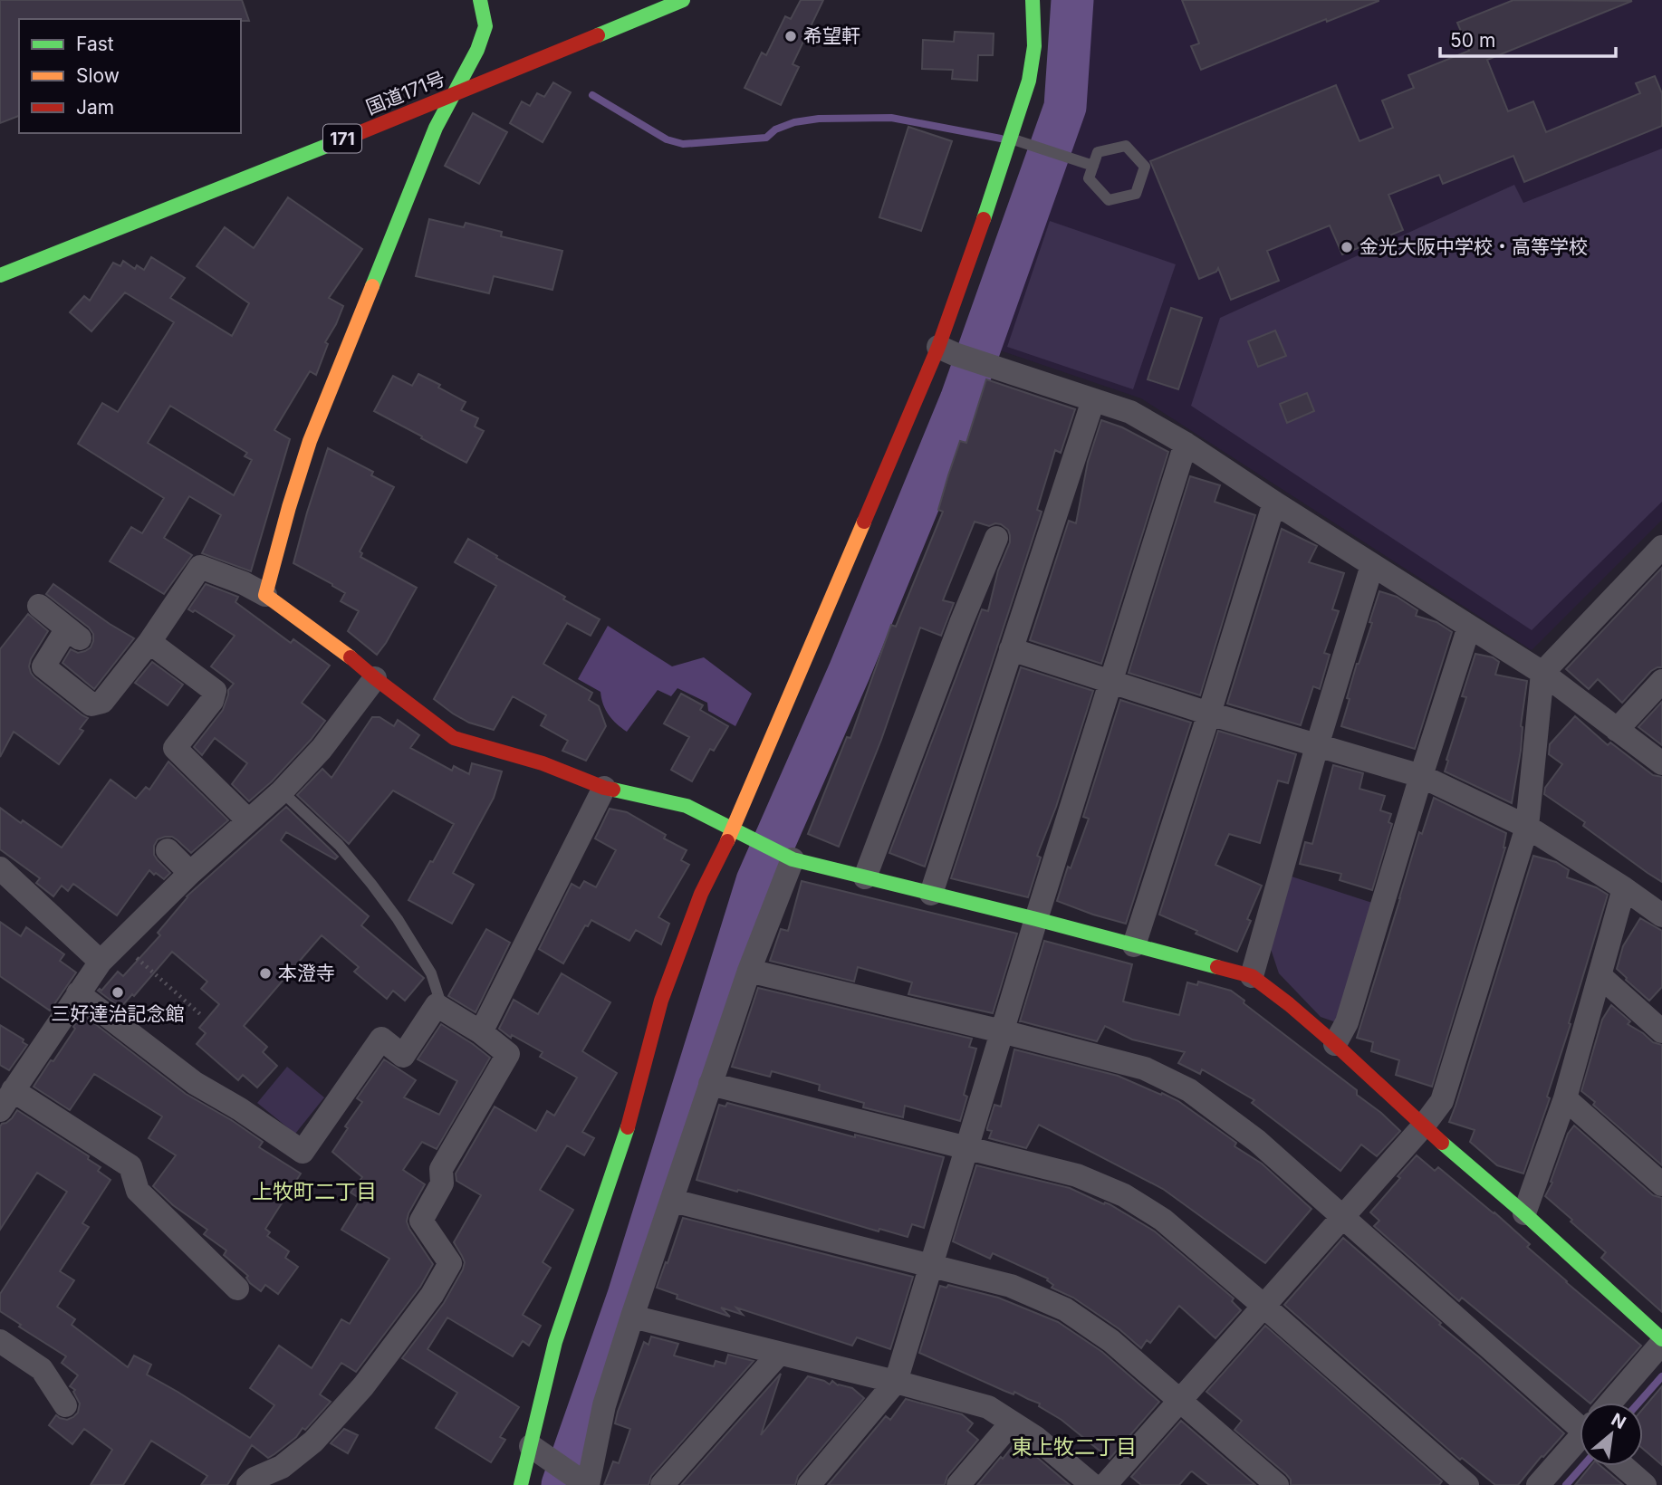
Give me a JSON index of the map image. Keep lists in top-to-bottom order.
{
  "streets": {
    "main road": ["国道171号", "171"]
  },
  "districts": ["上牧町二丁目", "東上牧二丁目"],
  "places": [
    "希望軒",
    "金光大阪中学校・高等学校",
    "本澄寺",
    "三好達治記念館"
  ],
  "legend": ["Fast", "Slow", "Jam"],
  "scale_bar": "50 m",
  "north": "top right"
}
